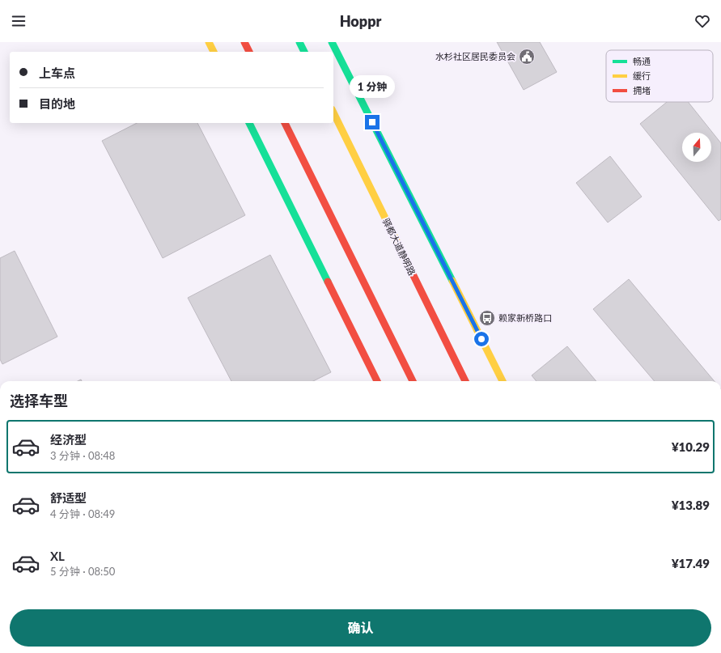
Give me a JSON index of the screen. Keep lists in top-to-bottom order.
{
  "streets": {
    "street": ["驿都大道静明路"]
  },
  "places": {
    "public building": ["水杉社区居民委员会"],
    "bus stop": ["赖家新桥路口"]
  },
  "legend": ["畅通", "缓行", "拥堵"],
  "north": "top",
  "page": {
    "header": "Hoppr",
    "banner": ["上车点", "目的地"],
    "bubble": "1 分钟",
    "heading": "选择车型",
    "list": [
      {
        "name": "经济型",
        "note": "3 分钟 · 08:48",
        "value": "¥10.29"
      },
      {
        "name": "舒适型",
        "note": "4 分钟 · 08:49",
        "value": "¥13.89"
      },
      {
        "name": "XL",
        "note": "5 分钟 · 08:50",
        "value": "¥17.49"
      }
    ],
    "buttons": "确认"
  }
}
